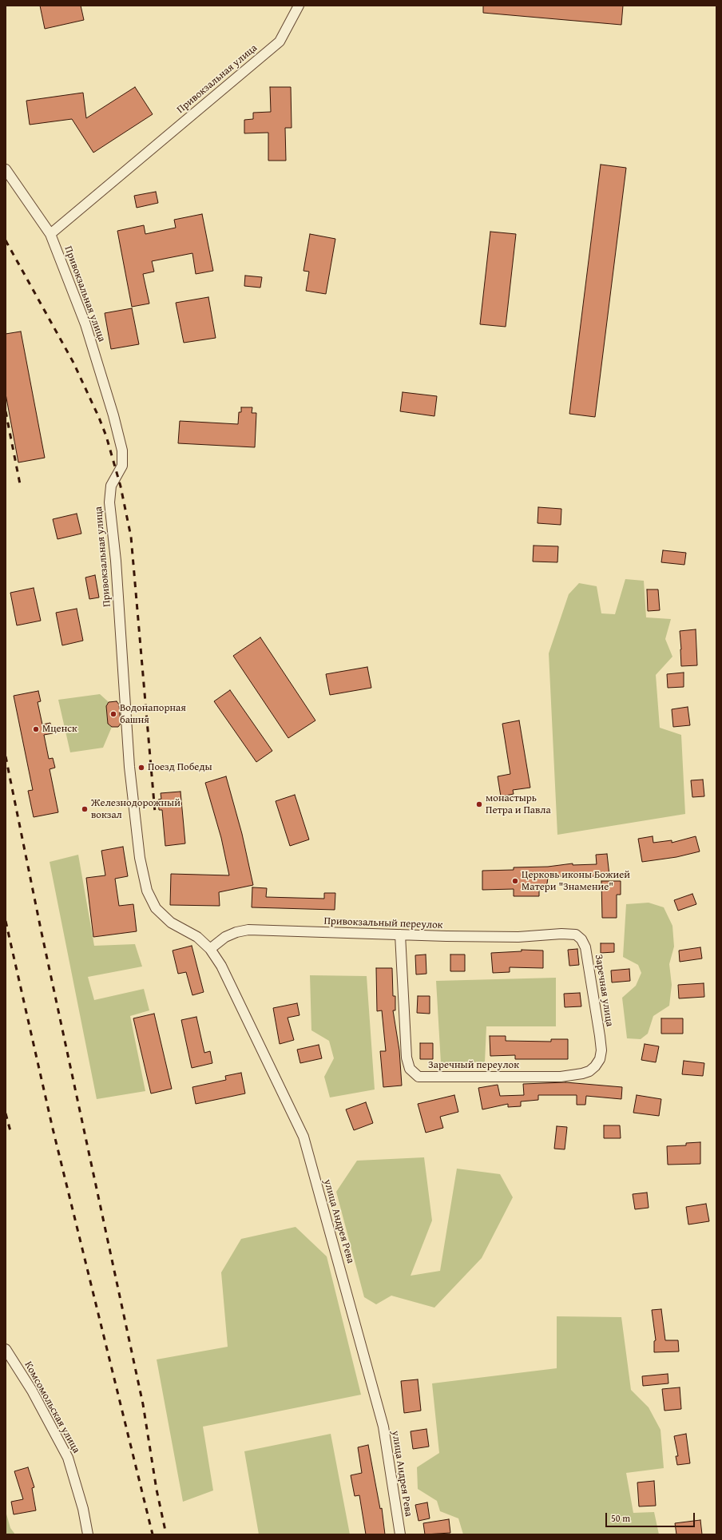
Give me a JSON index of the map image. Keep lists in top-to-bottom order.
{
  "streets": {
    "street": [
      "Привокзальная улица",
      "Привокзальный переулок",
      "Заречная улица",
      "Заречный переулок",
      "улица Андрея Рева",
      "Комсомольская улица"
    ]
  },
  "crossings": [
    ["Привокзальная улица", "улица Андрея Рева"],
    ["Привокзальный переулок", "Заречная улица"],
    ["Привокзальный переулок", "Заречный переулок"],
    ["Привокзальный переулок", "улица Андрея Рева"],
    ["Заречная улица", "Заречный переулок"]
  ],
  "places": [
    "Водонапорная башня",
    "Мценск",
    "Поезд Победы",
    "монастырь Петра и Павла",
    "Железнодорожный вокзал",
    "Церковь иконы Божией Матери \"Знамение\""
  ],
  "scale_bar": "50 m"
}
